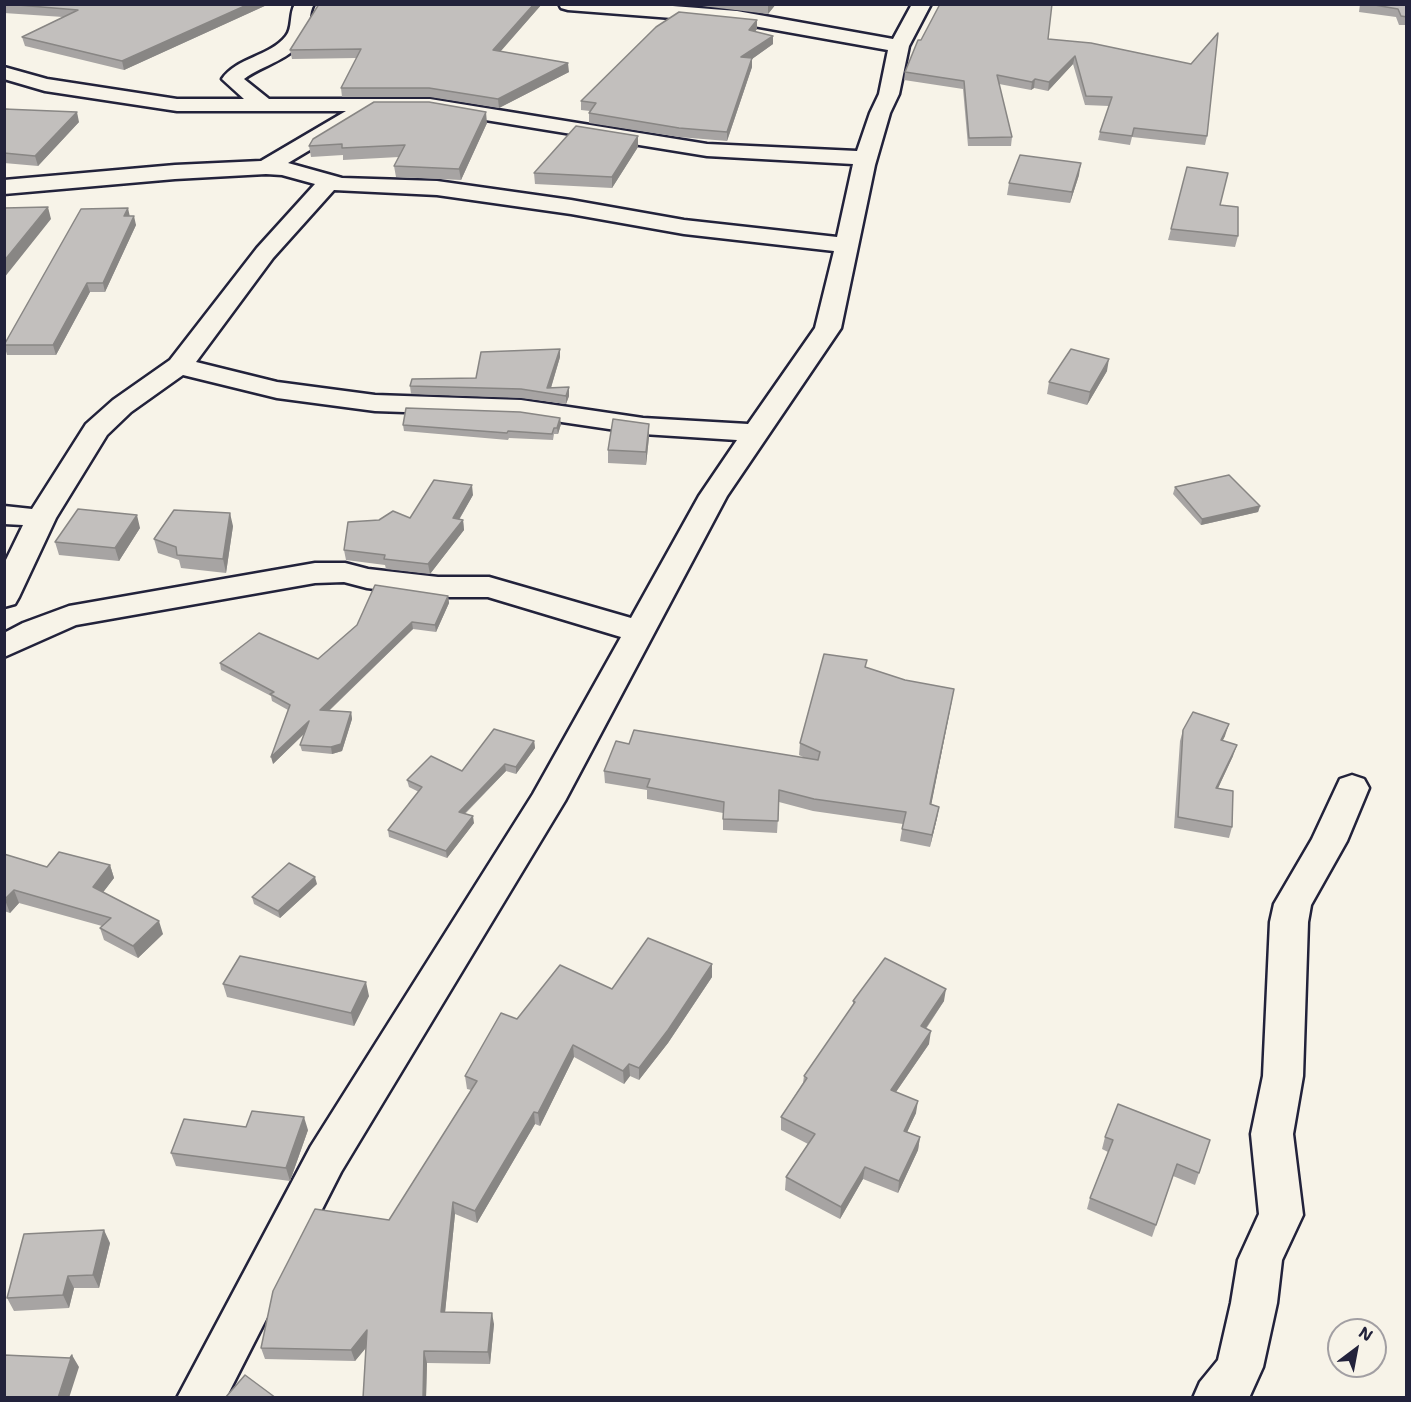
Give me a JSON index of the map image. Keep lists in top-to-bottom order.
{
  "north": "top right"
}
